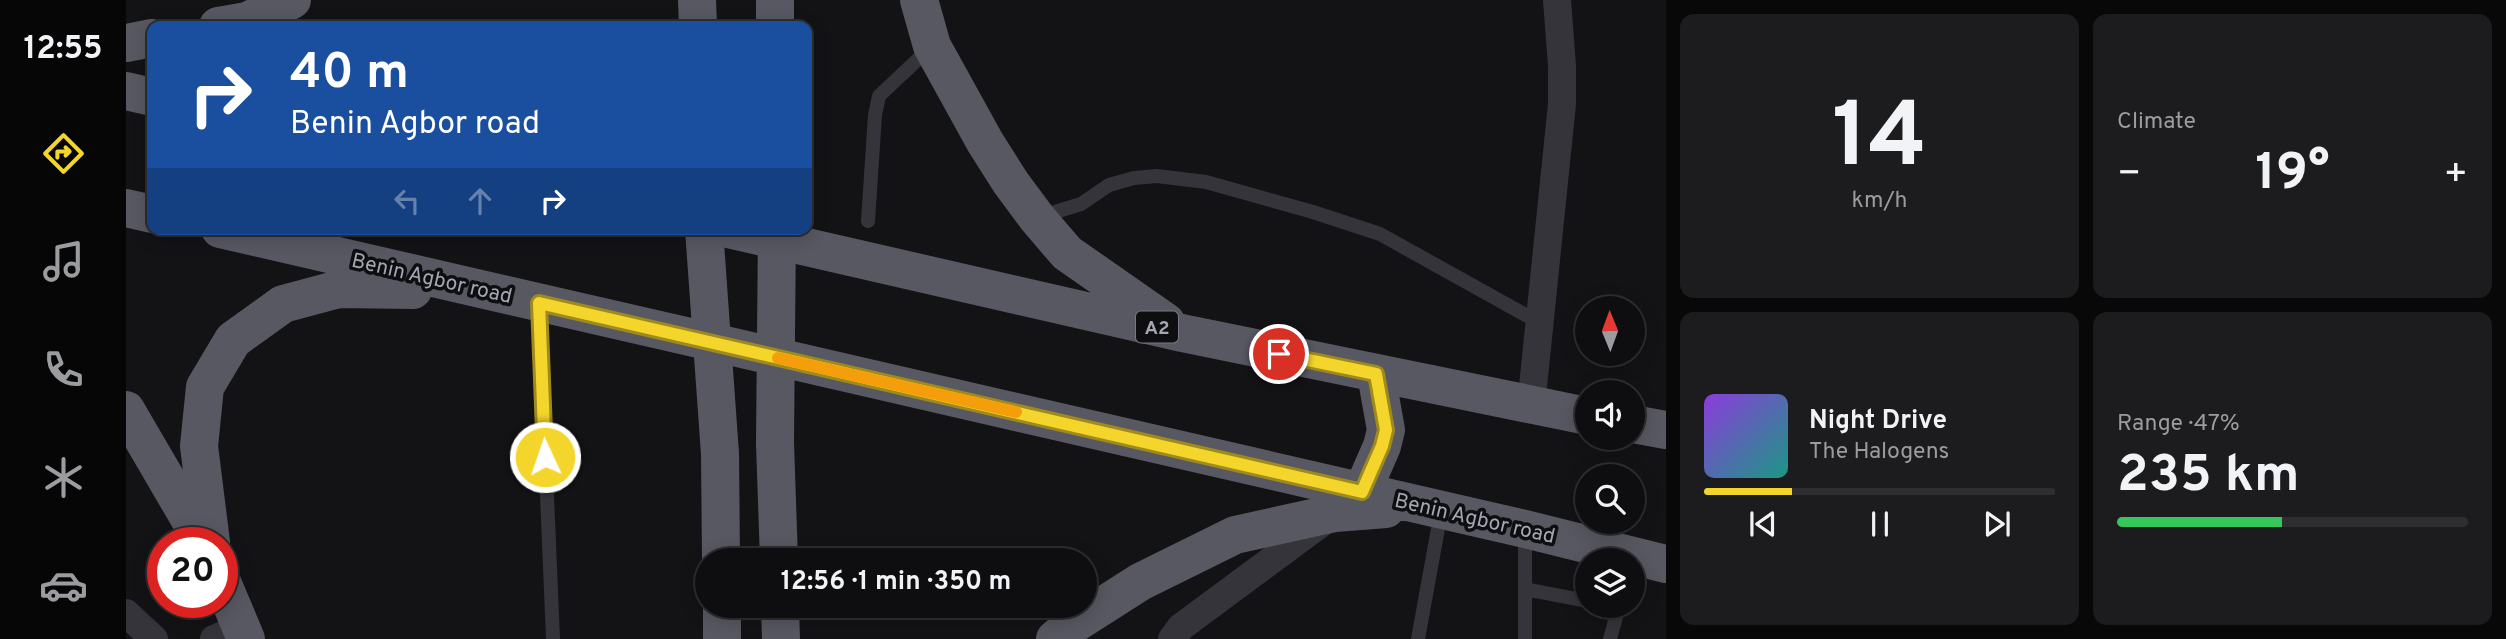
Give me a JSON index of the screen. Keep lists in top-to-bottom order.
{
  "streets": {
    "highway": ["Benin Agbor road", "A2"]
  },
  "north": "top",
  "page": {
    "tabs": "12:55",
    "tile": [
      ["14", "km/h"],
      "Climate",
      ["Range · 47%", "235 km"]
    ],
    "turn": ["40 m", "Benin Agbor road"],
    "heat": ["−", "19°", "+"],
    "song": ["Night Drive", "The Halogens"],
    "limit": "20",
    "trip": "12:56 · 1 min · 350 m"
  }
}
